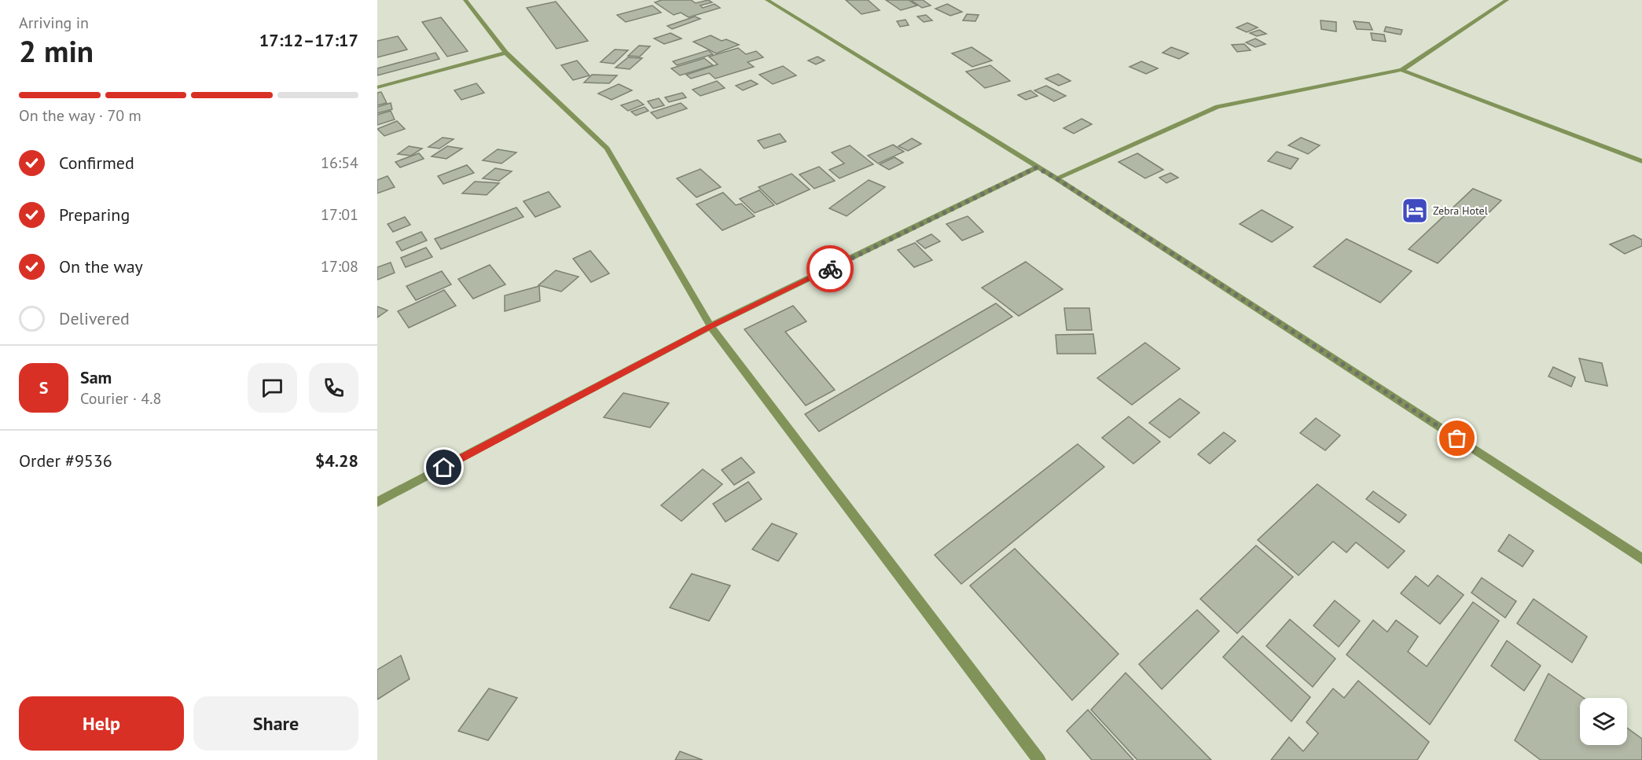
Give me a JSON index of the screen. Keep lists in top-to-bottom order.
{
  "places": {
    "hotel": ["Zebra Hotel"]
  },
  "page": {
    "heading": ["2 min", "Arriving in", "17:12–17:17"],
    "panel": [
      "Sam",
      "Courier · 4.8",
      "Order #9536",
      "$4.28"
    ],
    "bar": "On the way · 70 m",
    "list": [
      ["Confirmed", "16:54"],
      ["Preparing", "17:01"],
      ["On the way", "17:08"],
      "Delivered"
    ],
    "round": "S",
    "buttons": ["Help", "Share"]
  }
}
